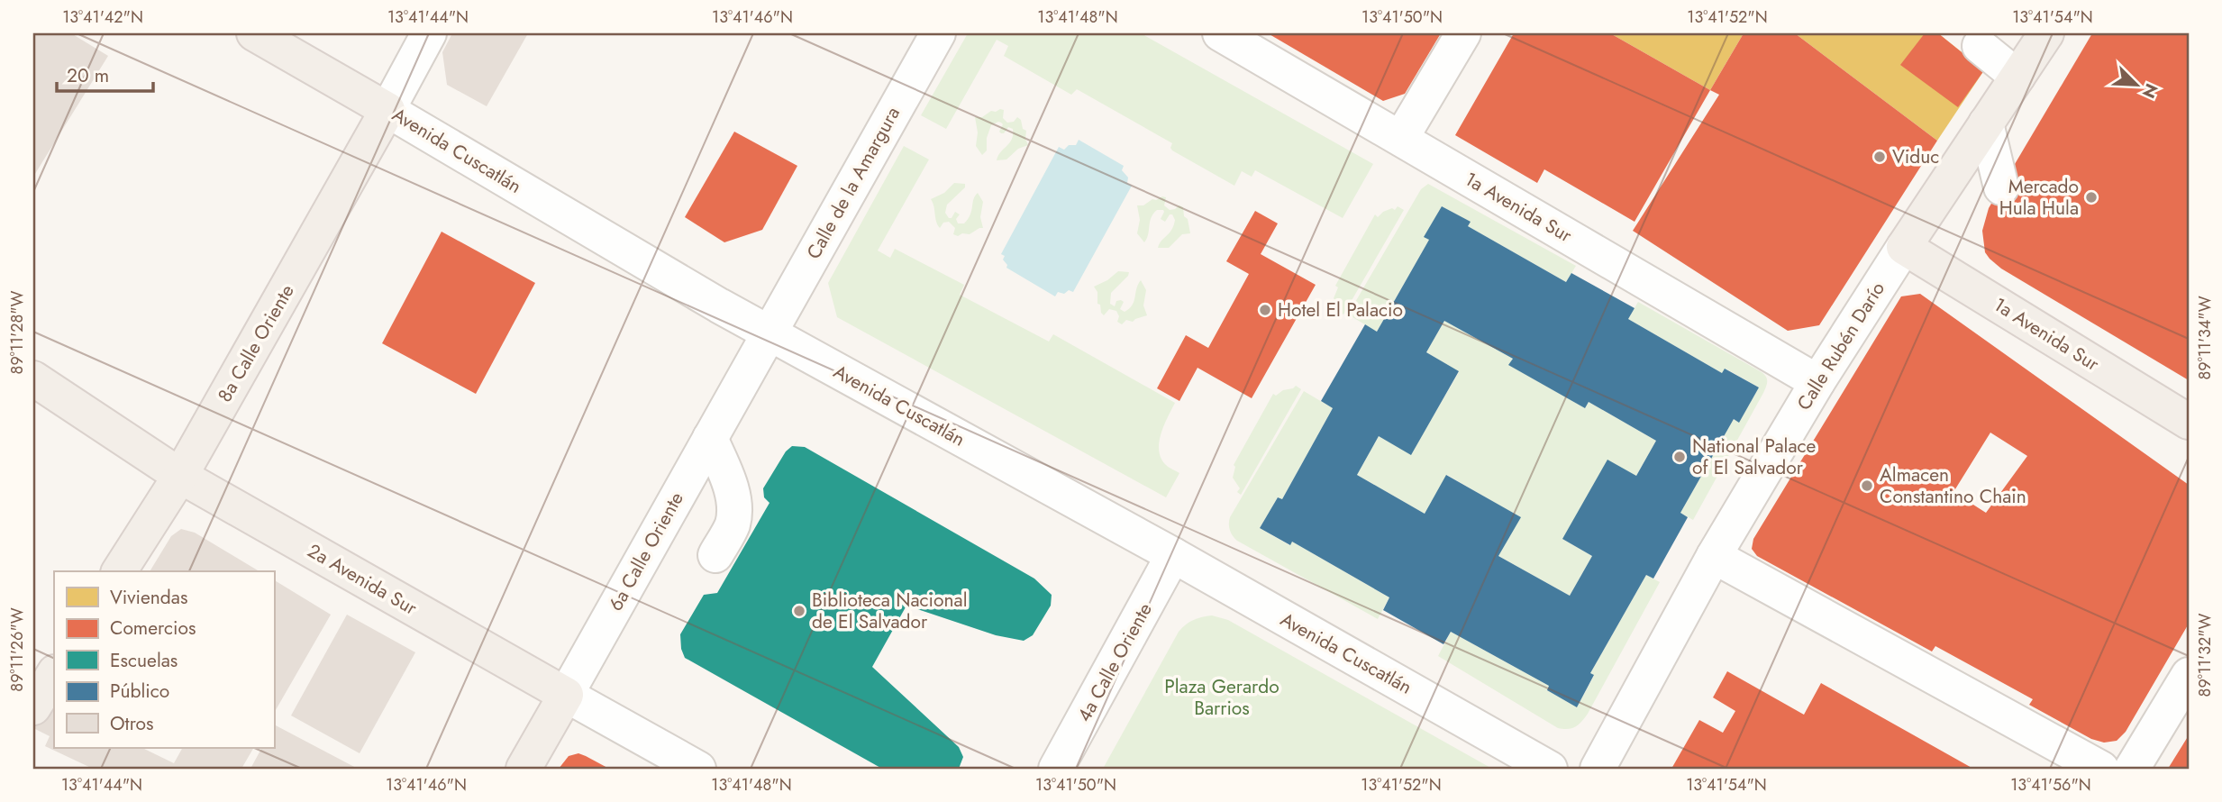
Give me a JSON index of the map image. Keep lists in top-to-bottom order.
{
  "streets": {
    "main road": [
      "Avenida Cuscatlán",
      "1a Avenida Sur",
      "8a Calle Oriente",
      "Calle Rubén Darío",
      "6a Calle Oriente",
      "2a Avenida Sur"
    ],
    "street": ["Calle de la Amargura", "4a Calle Oriente"]
  },
  "crossings": [
    ["Avenida Cuscatlán", "Calle de la Amargura"],
    ["Avenida Cuscatlán", "8a Calle Oriente"],
    ["Avenida Cuscatlán", "6a Calle Oriente"],
    ["Avenida Cuscatlán", "4a Calle Oriente"],
    ["Calle de la Amargura", "6a Calle Oriente"],
    ["1a Avenida Sur", "Calle Rubén Darío"],
    ["8a Calle Oriente", "2a Avenida Sur"],
    ["6a Calle Oriente", "2a Avenida Sur"]
  ],
  "parks": ["Plaza Gerardo Barrios"],
  "places": [
    "Viduc",
    "Mercado Hula Hula",
    "Hotel El Palacio",
    "National Palace of El Salvador",
    "Almacen Constantino Chain",
    "Biblioteca Nacional de El Salvador"
  ],
  "legend": [
    "Viviendas",
    "Comercios",
    "Escuelas",
    "Público",
    "Otros"
  ],
  "scale_bar": "20 m",
  "north": "bottom right",
  "coordinates": [
    "13°41'42\"N",
    "13°41'44\"N",
    "13°41'46\"N",
    "13°41'48\"N",
    "13°41'50\"N",
    "13°41'52\"N",
    "13°41'54\"N",
    "89°11'28\"W",
    "89°11'34\"W",
    "89°11'26\"W",
    "89°11'32\"W",
    "13°41'56\"N"
  ]
}
